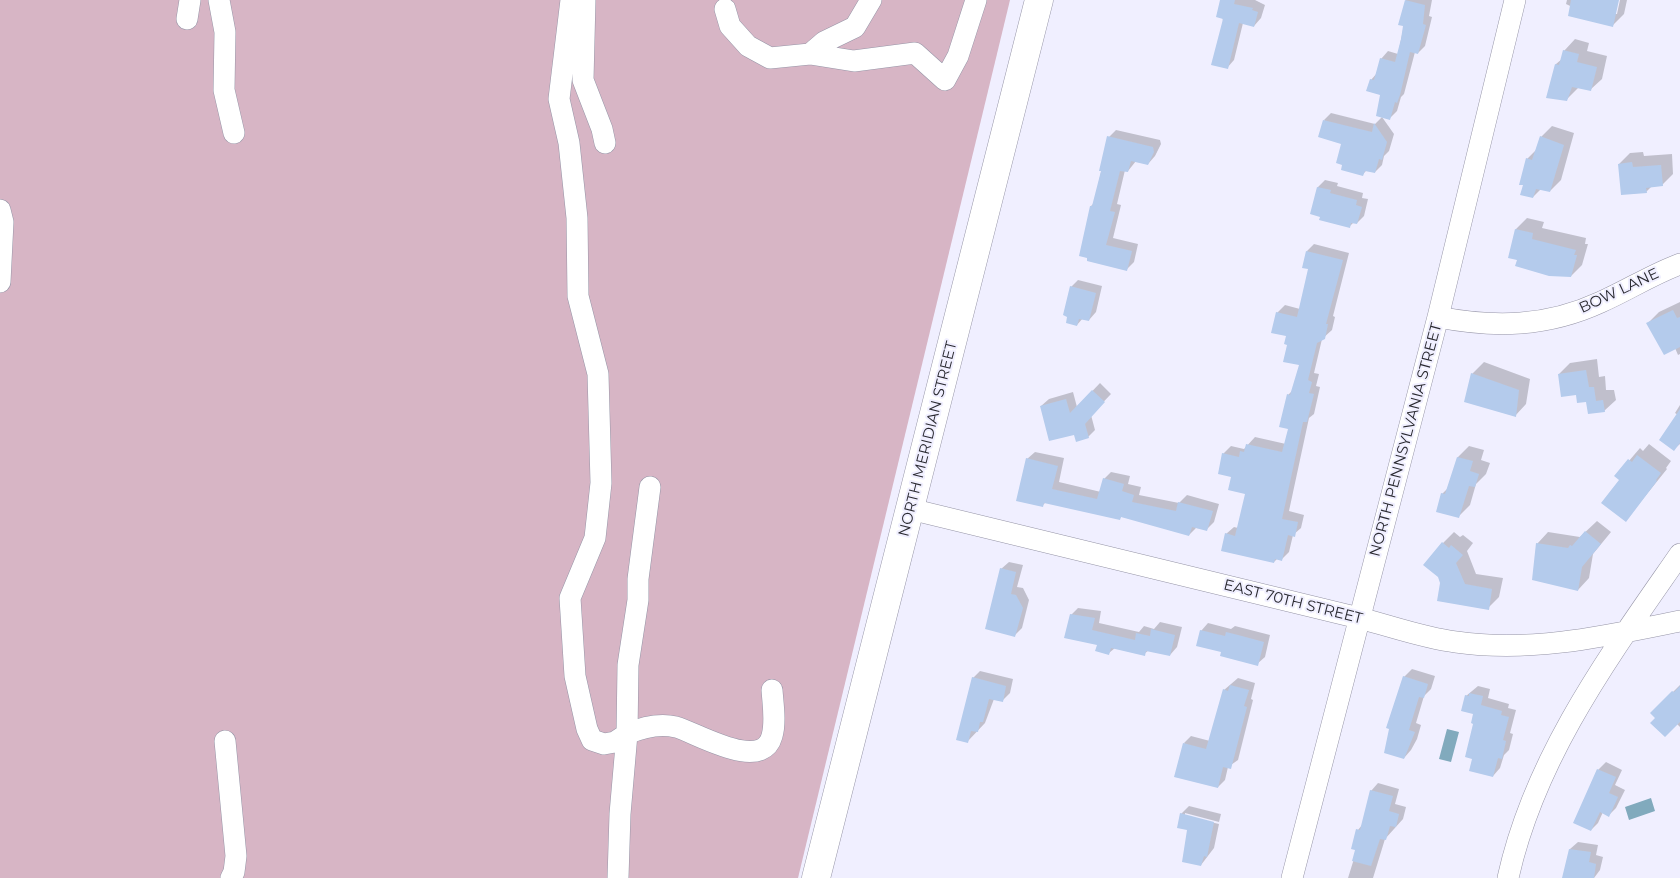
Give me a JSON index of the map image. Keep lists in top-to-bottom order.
{
  "streets": {
    "main road": ["NORTH MERIDIAN STREET"],
    "street": ["BOW LANE", "NORTH PENNSYLVANIA STREET", "EAST 70TH STREET"]
  },
  "crossings": [
    ["BOW LANE", "NORTH PENNSYLVANIA STREET"],
    ["NORTH MERIDIAN STREET", "EAST 70TH STREET"],
    ["NORTH PENNSYLVANIA STREET", "EAST 70TH STREET"]
  ]
}
